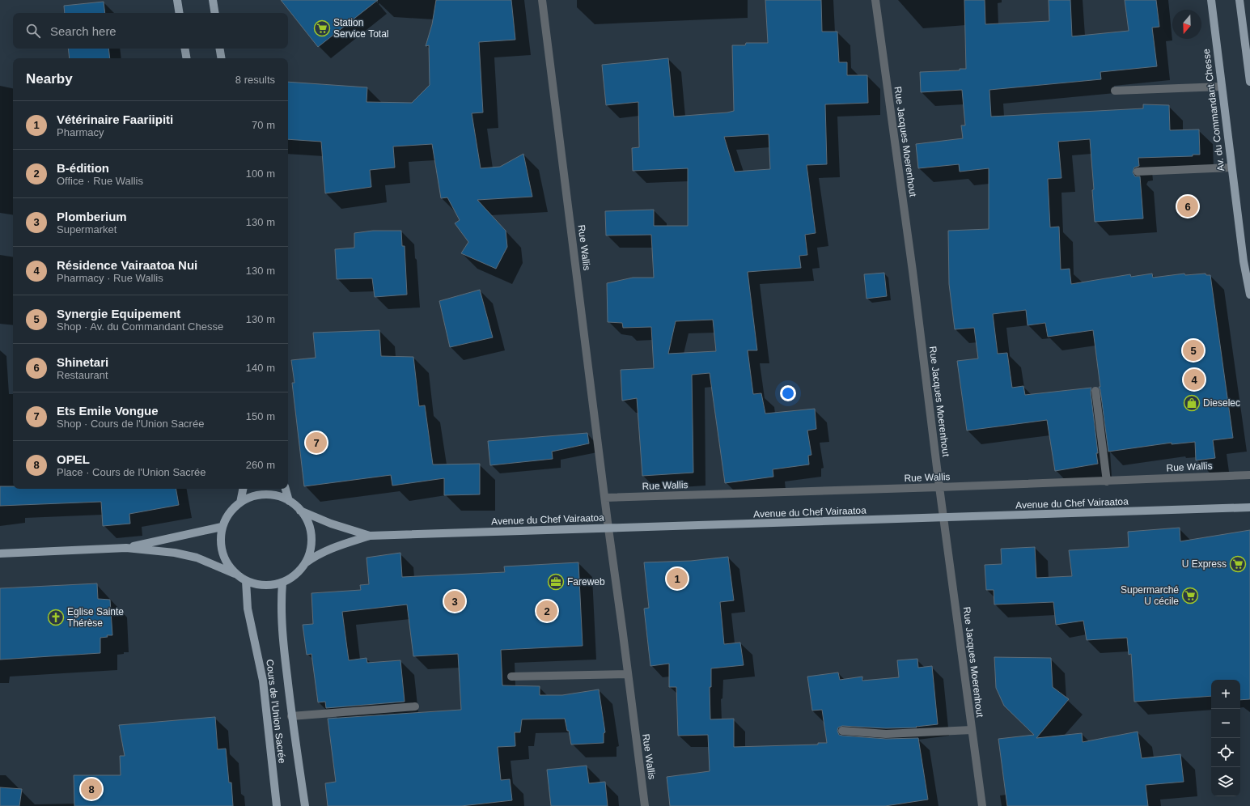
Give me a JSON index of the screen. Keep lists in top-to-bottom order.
{
  "streets": {
    "main road": ["Av. du Commandant Chesse", "Avenue du Chef Vairaatoa", "Cours de l'Union Sacrée"],
    "street": ["Rue Jacques Moerenhout", "Rue Wallis"]
  },
  "crossings": [
    ["Rue Jacques Moerenhout", "Rue Wallis"],
    ["Rue Jacques Moerenhout", "Avenue du Chef Vairaatoa"],
    ["Rue Wallis", "Avenue du Chef Vairaatoa"],
    ["Avenue du Chef Vairaatoa", "Cours de l'Union Sacrée"]
  ],
  "places": {
    "supermarket": ["Station Service Total", "U Express", "Supermarché U cécile"],
    "shop": ["Dieselec"],
    "office": ["Fareweb"],
    "church": ["Eglise Sainte Thérèse"]
  },
  "north": "bottom",
  "page": {
    "search": "Search here",
    "heading": ["Nearby", "8 results"],
    "list": [
      {
        "mark": "1",
        "name": "Vétérinaire Faariipiti",
        "note": "Pharmacy",
        "value": "70 m"
      },
      {
        "mark": "2",
        "name": "B-édition",
        "note": "Office · Rue Wallis",
        "value": "100 m"
      },
      {
        "mark": "3",
        "name": "Plomberium",
        "note": "Supermarket",
        "value": "130 m"
      },
      {
        "mark": "4",
        "name": "Résidence Vairaatoa Nui",
        "note": "Pharmacy · Rue Wallis",
        "value": "130 m"
      },
      {
        "mark": "5",
        "name": "Synergie Equipement",
        "note": "Shop · Av. du Commandant Chesse",
        "value": "130 m"
      },
      {
        "mark": "6",
        "name": "Shinetari",
        "note": "Restaurant",
        "value": "140 m"
      },
      {
        "mark": "7",
        "name": "Ets Emile Vongue",
        "note": "Shop · Cours de l'Union Sacrée",
        "value": "150 m"
      },
      {
        "mark": "8",
        "name": "OPEL",
        "note": "Place · Cours de l'Union Sacrée",
        "value": "260 m"
      }
    ],
    "pins": [
      "6",
      "5",
      "4",
      "7",
      "1",
      "3",
      "2",
      "8"
    ],
    "map_buttons": ["+", "−"]
  }
}
